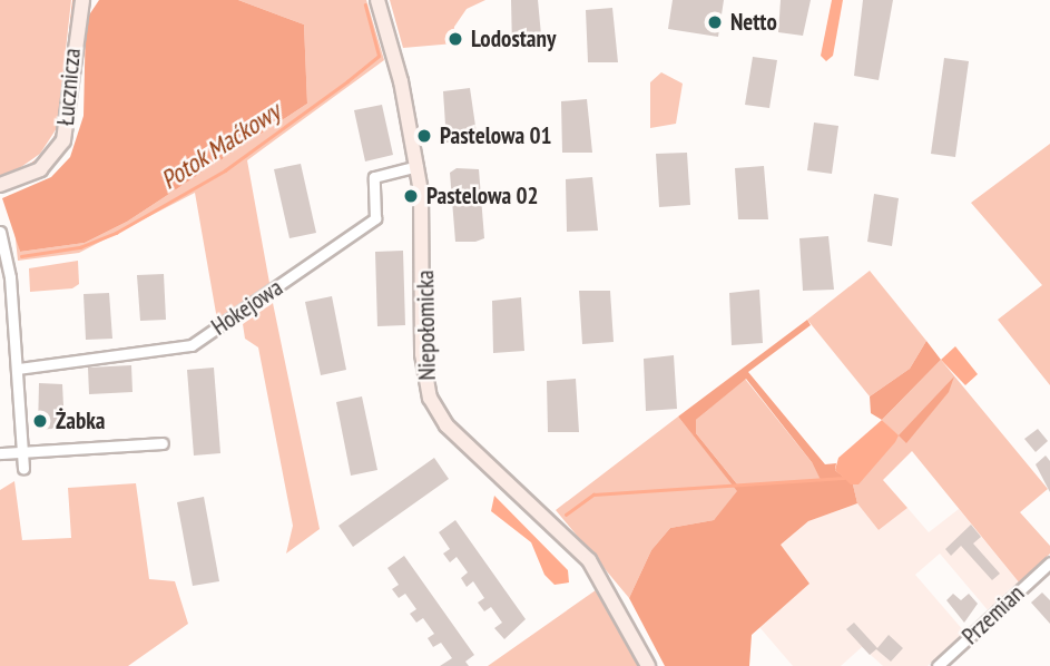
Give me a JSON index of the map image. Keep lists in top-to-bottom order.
{
  "streets": {
    "main road": ["Łucznicza", "Niepołomicka"],
    "street": ["Hokejowa", "Przemian"]
  },
  "crossings": [
    ["Hokejowa", "Niepołomicka"]
  ],
  "water": ["Potok Maćkowy"],
  "places": [
    "Netto",
    "Lodostany",
    "Pastelowa 01",
    "Pastelowa 02",
    "Żabka"
  ]
}
